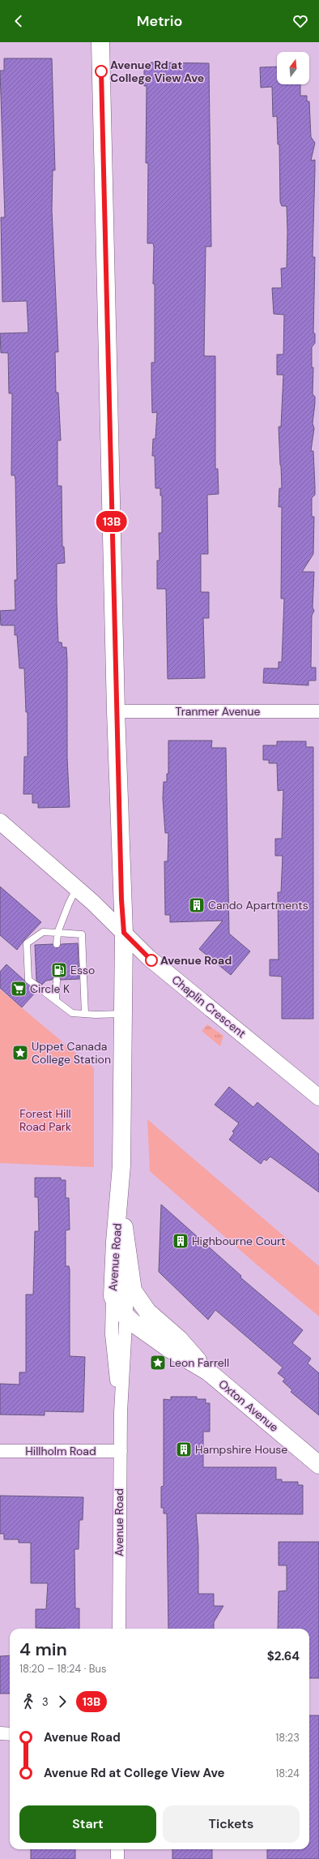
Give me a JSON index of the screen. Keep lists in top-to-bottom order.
{
  "streets": {
    "main road": ["Avenue Road", "Oxton Avenue"],
    "street": ["Tranmer Avenue", "Chaplin Crescent", "Hillholm Road"]
  },
  "crossings": [
    ["Tranmer Avenue", "Avenue Road"],
    ["Chaplin Crescent", "Avenue Road"],
    ["Avenue Road", "Oxton Avenue"],
    ["Avenue Road", "Hillholm Road"]
  ],
  "parks": ["Forest Hill Road Park"],
  "places": {
    "other": ["Avenue Rd at College View Ave", "Avenue Road"],
    "building": ["Cando Apartments", "Highbourne Court", "Hampshire House"],
    "fuel station": ["Esso"],
    "supermarket": ["Circle K"],
    "place": ["Uppet Canada College Station", "Leon Farrell"]
  },
  "lines": ["bus line 13B"],
  "north": "top",
  "page": {
    "header": "Metrio",
    "on_map": "13B",
    "heading": ["4 min", "18:20 – 18:24 · Bus", "$2.64"],
    "legs": ["3", "13B"],
    "list": [
      {
        "name": "Avenue Road",
        "value": "18:23"
      },
      {
        "name": "Avenue Rd at College View Ave",
        "value": "18:24"
      }
    ],
    "buttons": ["Start", "Tickets"]
  }
}
